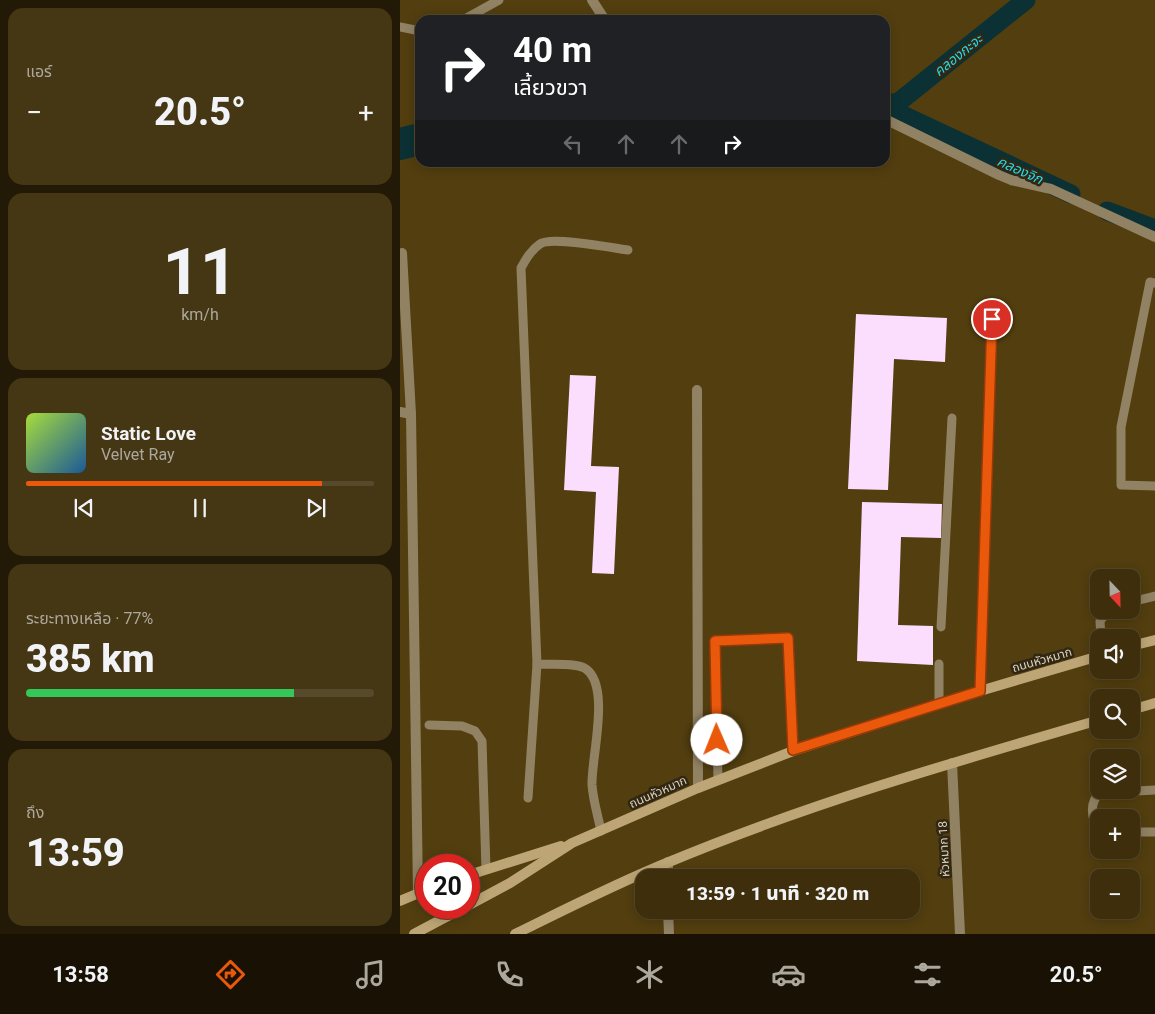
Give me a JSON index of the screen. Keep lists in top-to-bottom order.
{
  "streets": {
    "main road": ["ถนนหัวหมาก"],
    "street": ["หัวหมาก 18"]
  },
  "water": ["คลองกะจะ", "คลองจิก"],
  "north": "bottom",
  "page": {
    "tile": [
      "แอร์",
      ["11", "km/h"],
      ["ระยะทางเหลือ · 77%", "385 km"],
      ["ถึง", "13:59"]
    ],
    "turn": ["40 m", "เลี้ยวขวา"],
    "heat": ["−", "20.5°", "+"],
    "song": ["Static Love", "Velvet Ray"],
    "map_buttons": ["+", "−"],
    "limit": "20",
    "trip": "13:59 · 1 นาที · 320 m",
    "tabs": ["13:58", "20.5°"]
  }
}
